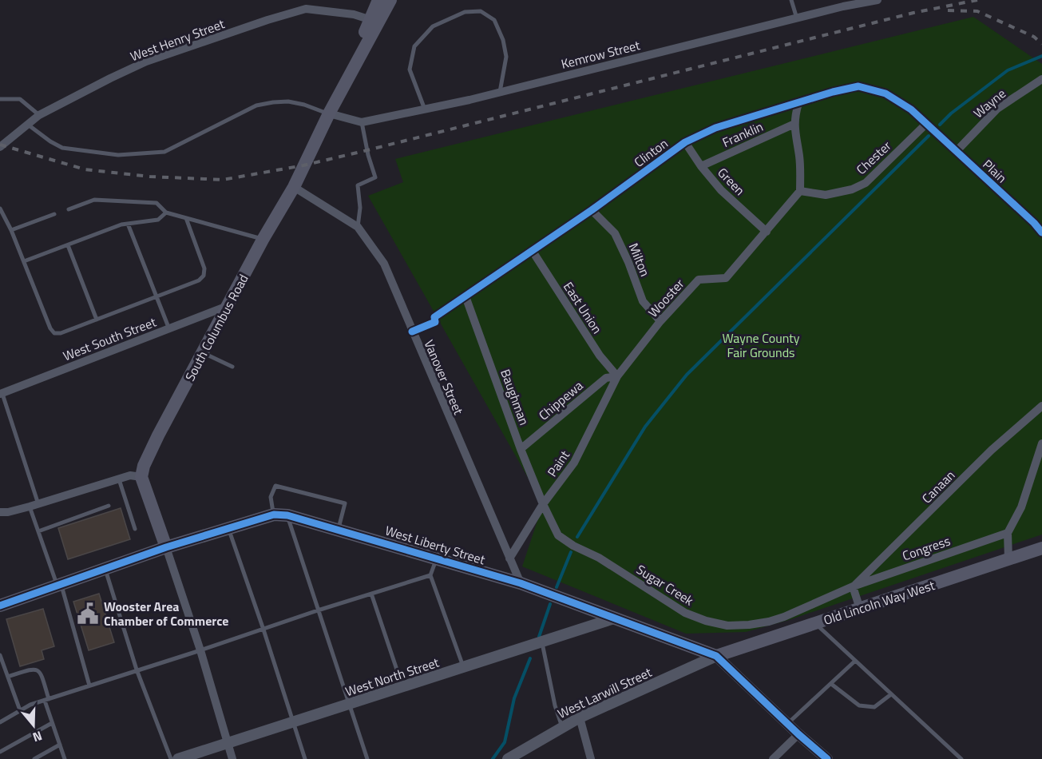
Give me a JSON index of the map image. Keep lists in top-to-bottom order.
{
  "streets": {
    "main road": ["South Columbus Road", "West Liberty Street", "Old Lincoln Way West"],
    "street": [
      "West Henry Street",
      "Kemrow Street",
      "Wayne",
      "Franklin",
      "Clinton",
      "Chester",
      "Plain",
      "Green",
      "Milton",
      "Wooster",
      "East Union",
      "West South Street",
      "Vanover Street",
      "Baughman",
      "Chippewa",
      "Paint",
      "Canaan",
      "Congress",
      "Sugar Creek",
      "West North Street",
      "West Larwill Street"
    ]
  },
  "crossings": [
    ["West Henry Street", "South Columbus Road"],
    ["Kemrow Street", "South Columbus Road"],
    ["Wayne", "Plain"],
    ["Franklin", "Green"],
    ["Clinton", "Chester"],
    ["Clinton", "Plain"],
    ["Clinton", "Green"],
    ["Clinton", "Milton"],
    ["Clinton", "East Union"],
    ["Clinton", "Vanover Street"],
    ["Clinton", "Baughman"],
    ["Chester", "Plain"],
    ["Chester", "Wooster"],
    ["Green", "Wooster"],
    ["Milton", "Wooster"],
    ["Wooster", "East Union"],
    ["Wooster", "Chippewa"],
    ["Wooster", "Paint"],
    ["East Union", "Chippewa"],
    ["East Union", "Paint"],
    ["South Columbus Road", "West South Street"],
    ["South Columbus Road", "Vanover Street"],
    ["Vanover Street", "Paint"],
    ["Vanover Street", "West Liberty Street"],
    ["Baughman", "Chippewa"],
    ["Baughman", "Paint"],
    ["Baughman", "Sugar Creek"],
    ["Chippewa", "Paint"],
    ["Paint", "Sugar Creek"],
    ["Canaan", "Congress"],
    ["Canaan", "Sugar Creek"],
    ["West Liberty Street", "Old Lincoln Way West"],
    ["West Liberty Street", "West North Street"],
    ["West Liberty Street", "West Larwill Street"],
    ["Congress", "Sugar Creek"],
    ["Old Lincoln Way West", "West Larwill Street"]
  ],
  "parks": ["Wayne County Fair Grounds"],
  "places": {
    "public building": ["Wooster Area Chamber of Commerce"]
  },
  "north": "bottom"
}
